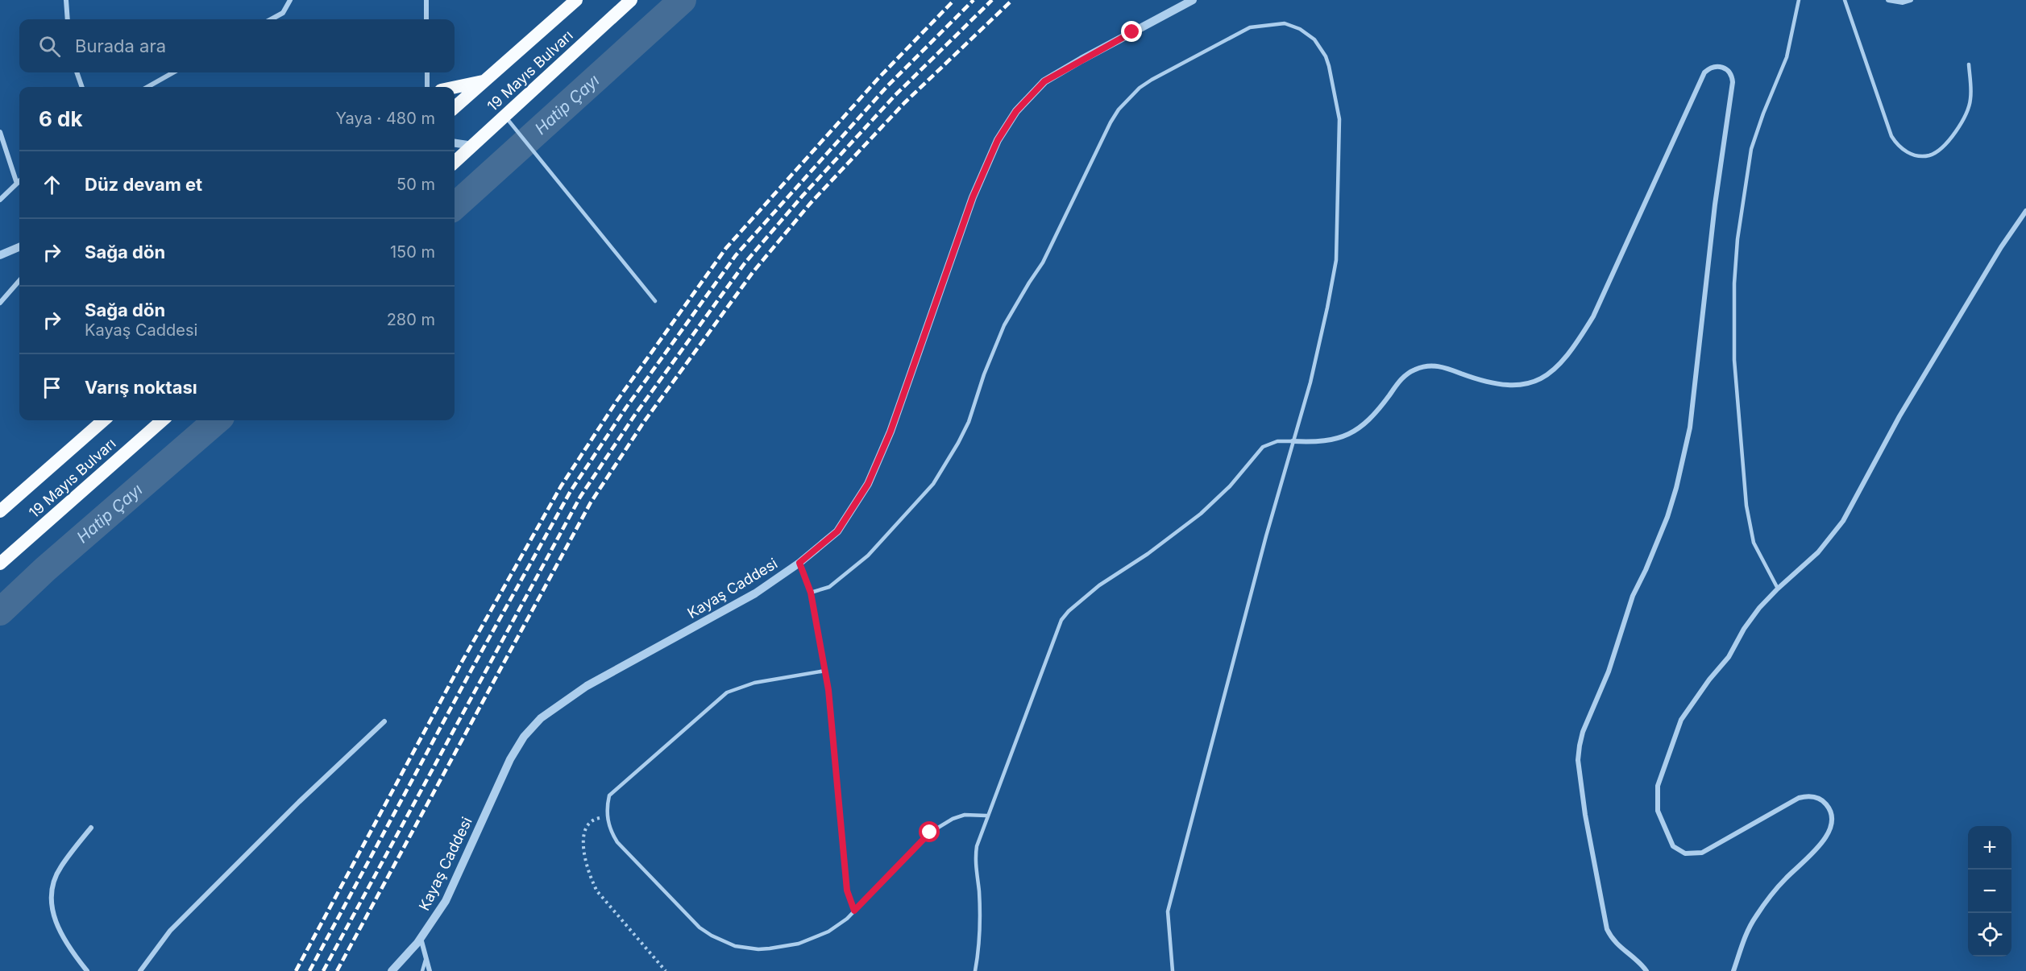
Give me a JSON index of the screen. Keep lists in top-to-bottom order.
{
  "streets": {
    "highway": ["19 Mayıs Bulvarı"],
    "street": ["Kayaş Caddesi"]
  },
  "water": ["Hatip Çayı"],
  "page": {
    "search": "Burada ara",
    "heading": ["6 dk", "Yaya · 480 m"],
    "list": [
      ["Düz devam et", "50 m"],
      ["Sağa dön", "150 m"],
      ["Sağa dön", "Kayaş Caddesi", "280 m"],
      "Varış noktası"
    ],
    "map_buttons": ["+", "−"]
  }
}
